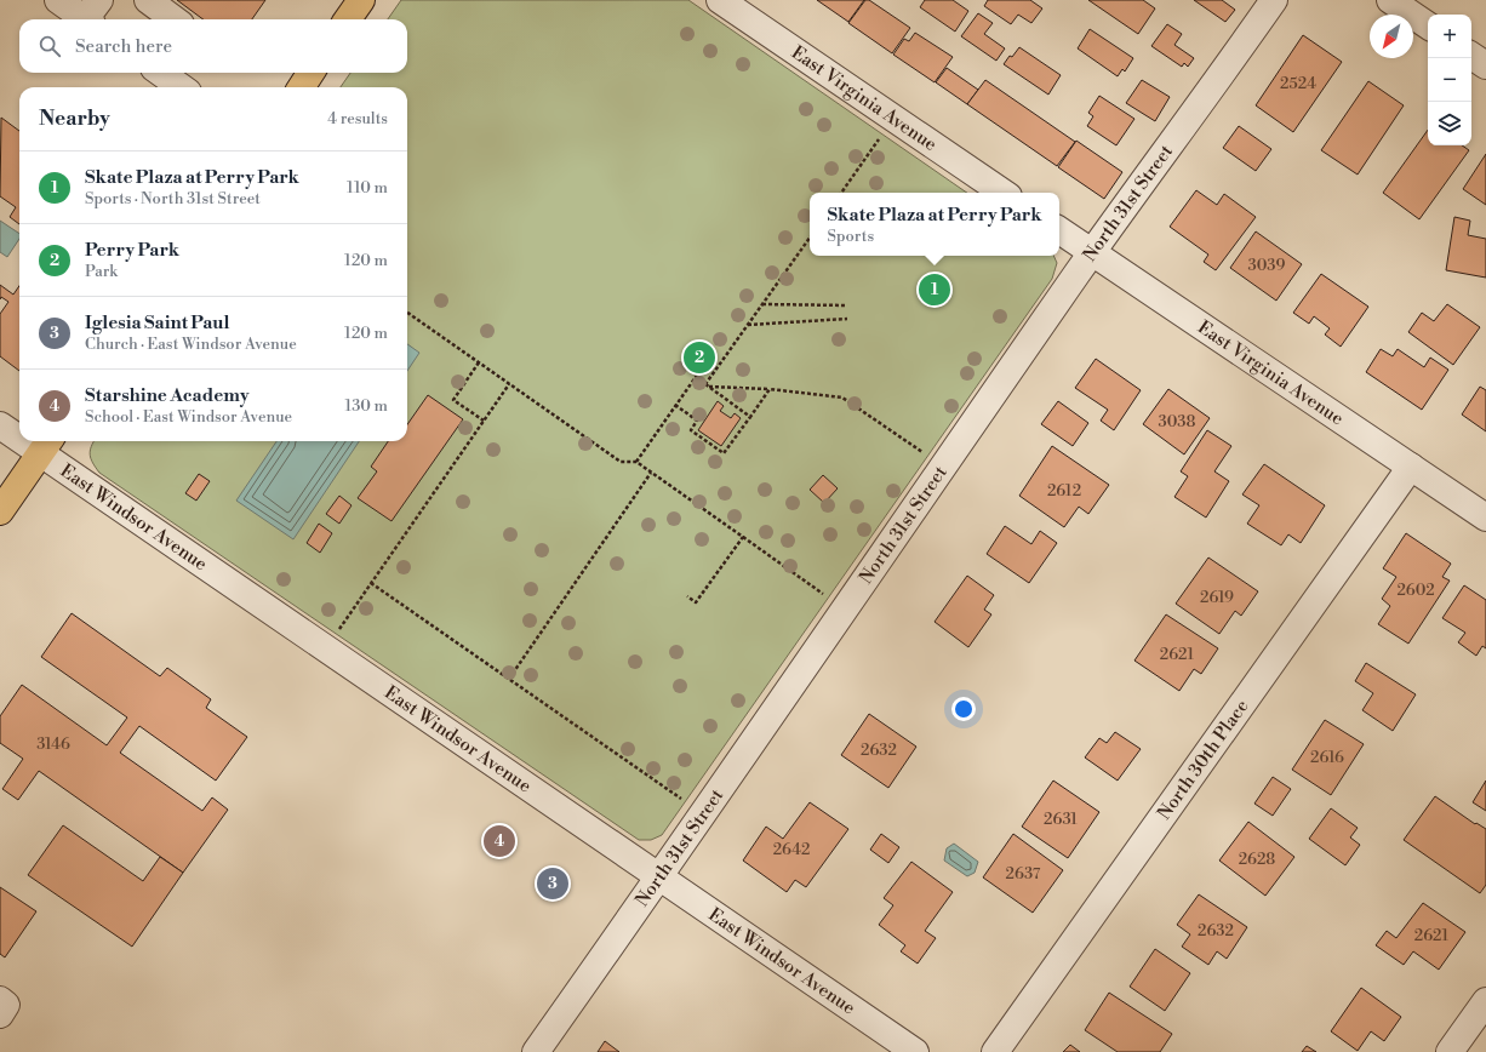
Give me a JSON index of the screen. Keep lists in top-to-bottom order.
{
  "streets": {
    "street": [
      "East Virginia Avenue",
      "North 31st Street",
      "East Windsor Avenue",
      "North 30th Place"
    ]
  },
  "crossings": [
    ["East Virginia Avenue", "North 31st Street"],
    ["East Virginia Avenue", "North 30th Place"],
    ["North 31st Street", "East Windsor Avenue"]
  ],
  "house_numbers": [
    "2524",
    "3039",
    "3038",
    "2612",
    "2602",
    "2619",
    "2621",
    "3146",
    "2632",
    "2616",
    "2631",
    "2642",
    "2628",
    "2637",
    "2632",
    "2621"
  ],
  "north": "bottom left",
  "page": {
    "map_buttons": ["+", "−"],
    "search": "Search here",
    "heading": ["Nearby", "4 results"],
    "list": [
      {
        "mark": "1",
        "name": "Skate Plaza at Perry Park",
        "note": "Sports · North 31st Street",
        "value": "110 m"
      },
      {
        "mark": "2",
        "name": "Perry Park",
        "note": "Park",
        "value": "120 m"
      },
      {
        "mark": "3",
        "name": "Iglesia Saint Paul",
        "note": "Church · East Windsor Avenue",
        "value": "120 m"
      },
      {
        "mark": "4",
        "name": "Starshine Academy",
        "note": "School · East Windsor Avenue",
        "value": "130 m"
      }
    ],
    "popup": ["Skate Plaza at Perry Park", "Sports"],
    "pins": [
      "1",
      "2",
      "4",
      "3"
    ]
  }
}
